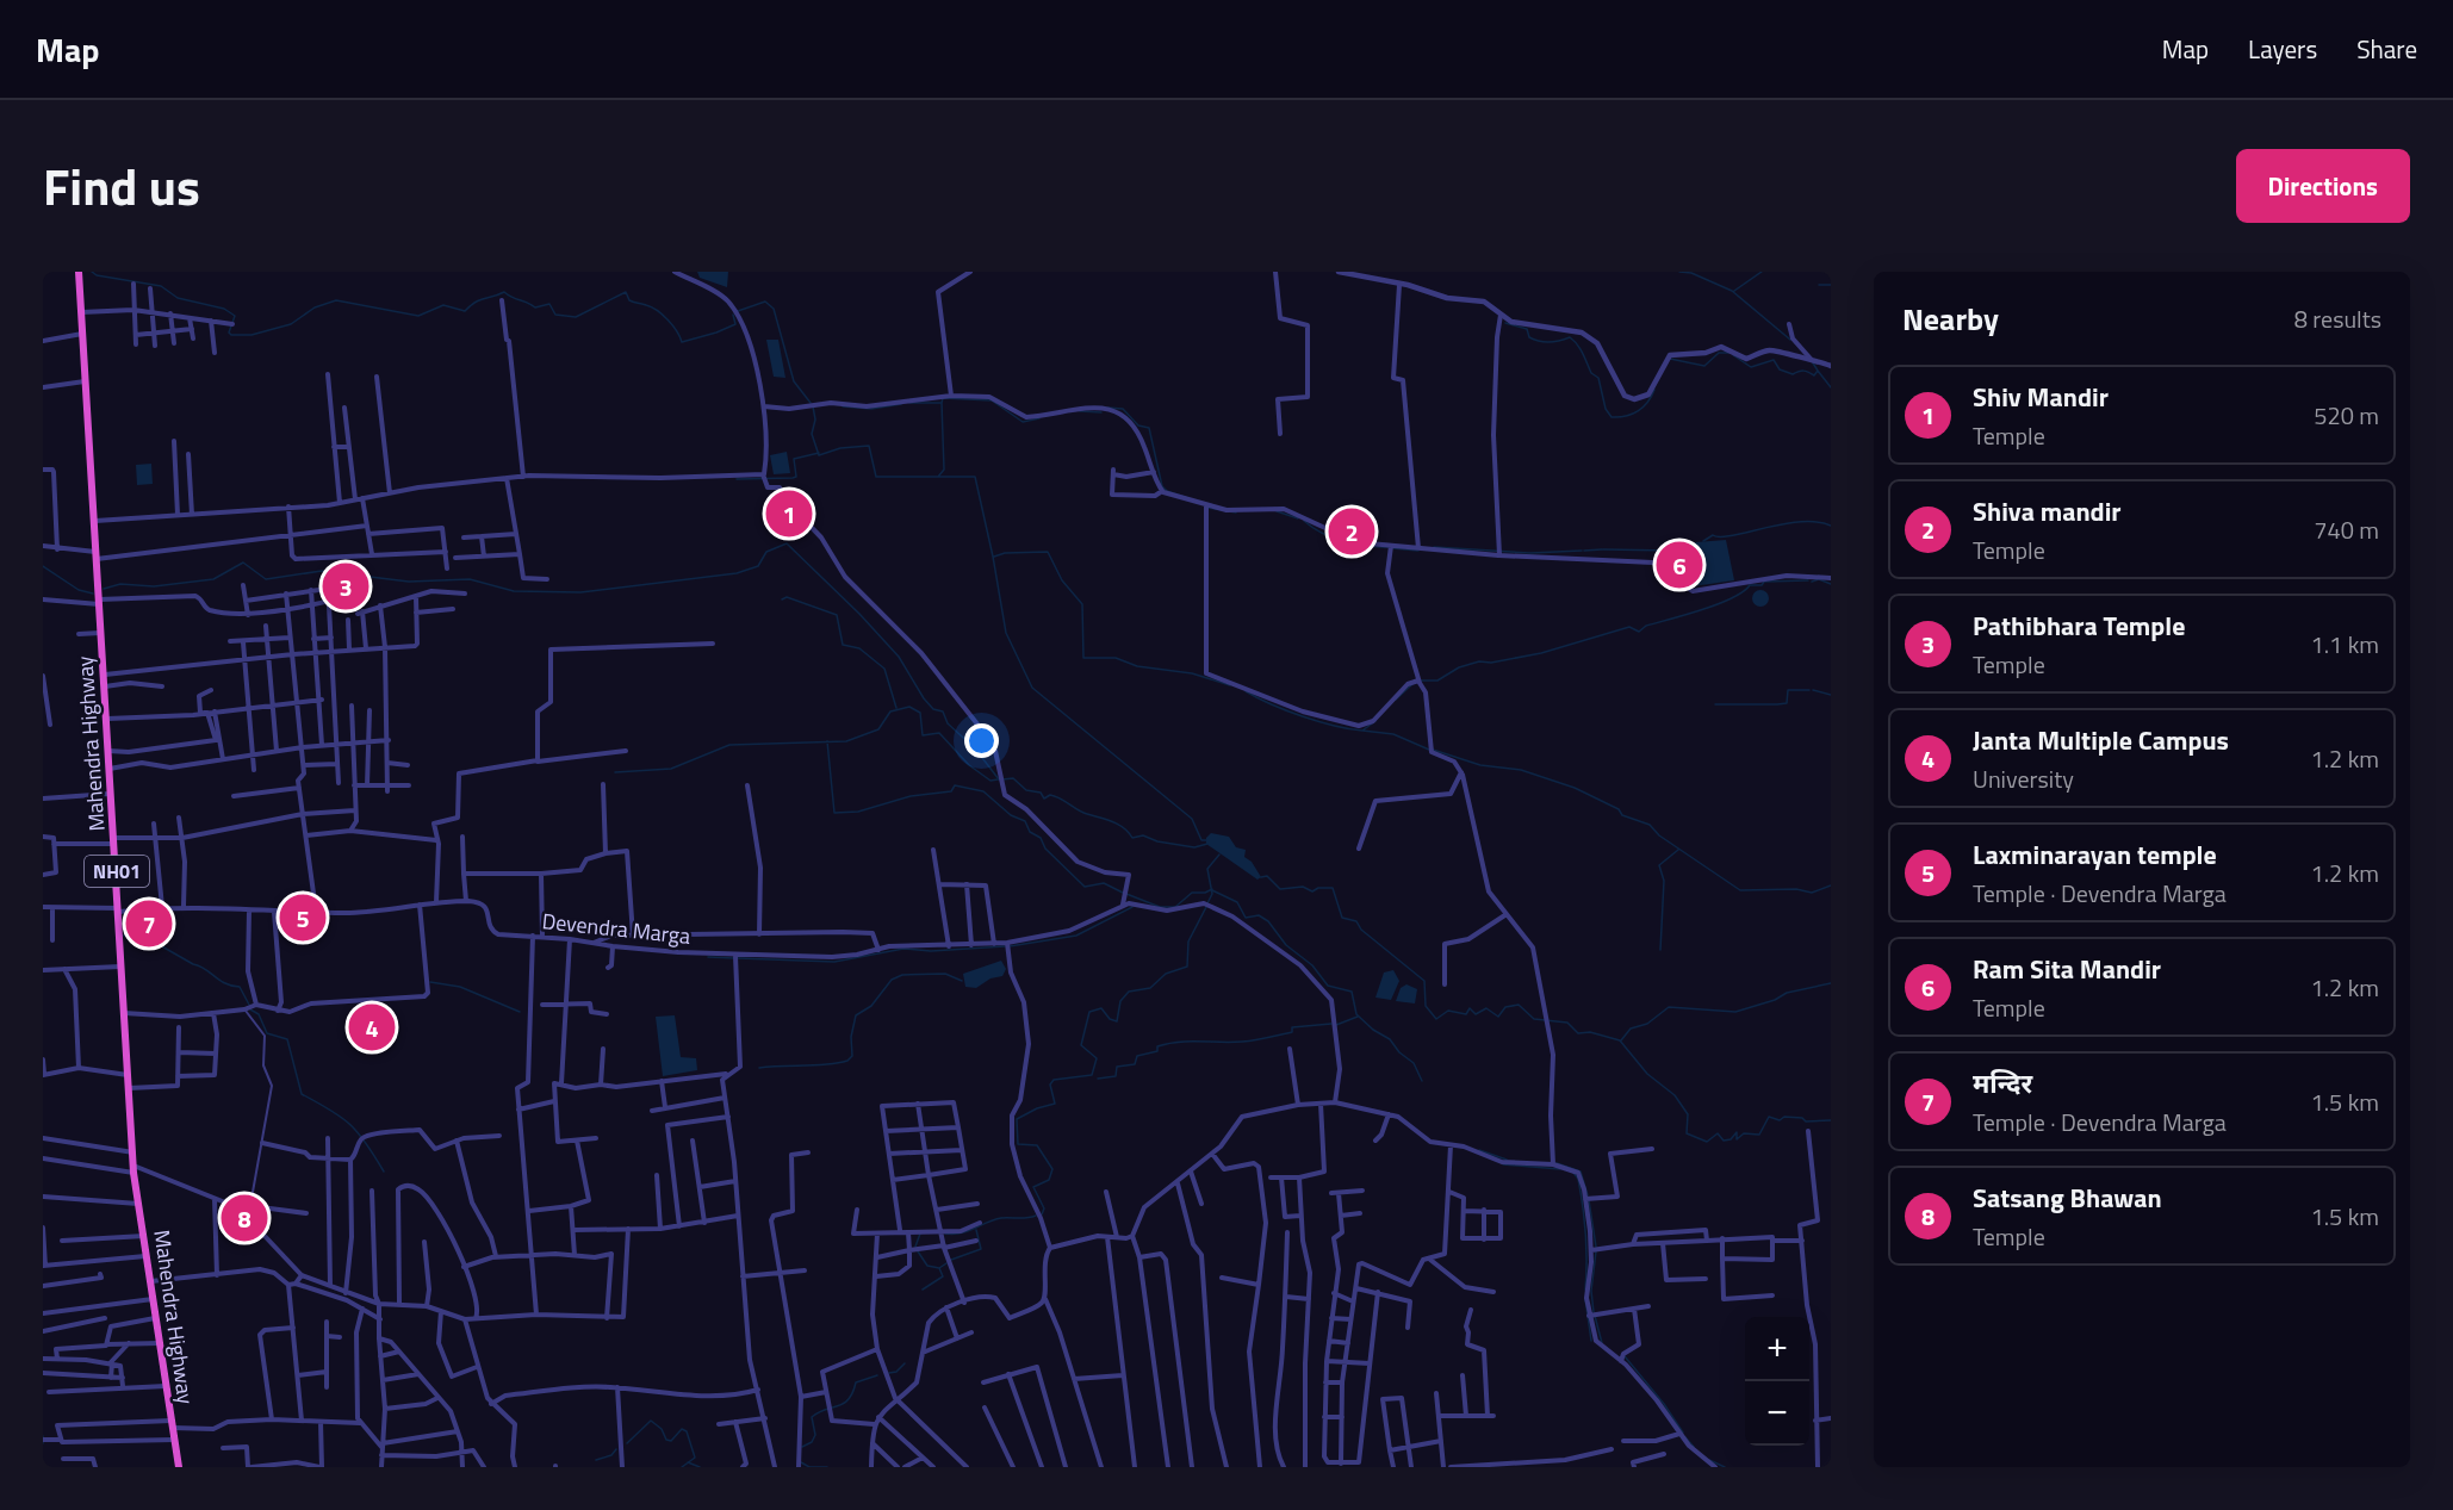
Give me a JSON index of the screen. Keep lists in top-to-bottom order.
{
  "streets": {
    "highway": ["Mahendra Highway", "NH01"],
    "street": ["Devendra Marga"]
  },
  "page": {
    "header": "Map",
    "nav": ["Map", "Layers", "Share"],
    "title": "Find us",
    "buttons": "Directions",
    "heading": ["Nearby", "8 results"],
    "list": [
      {
        "mark": "1",
        "name": "Shiv Mandir",
        "note": "Temple",
        "value": "520 m"
      },
      {
        "mark": "2",
        "name": "Shiva mandir",
        "note": "Temple",
        "value": "740 m"
      },
      {
        "mark": "3",
        "name": "Pathibhara Temple",
        "note": "Temple",
        "value": "1.1 km"
      },
      {
        "mark": "4",
        "name": "Janta Multiple Campus",
        "note": "University",
        "value": "1.2 km"
      },
      {
        "mark": "5",
        "name": "Laxminarayan temple",
        "note": "Temple · Devendra Marga",
        "value": "1.2 km"
      },
      {
        "mark": "6",
        "name": "Ram Sita Mandir",
        "note": "Temple",
        "value": "1.2 km"
      },
      {
        "mark": "7",
        "name": "मन्दिर",
        "note": "Temple · Devendra Marga",
        "value": "1.5 km"
      },
      {
        "mark": "8",
        "name": "Satsang Bhawan",
        "note": "Temple",
        "value": "1.5 km"
      }
    ],
    "pins": [
      "1",
      "2",
      "6",
      "3",
      "5",
      "7",
      "4",
      "8"
    ],
    "map_buttons": ["+", "−"]
  }
}
